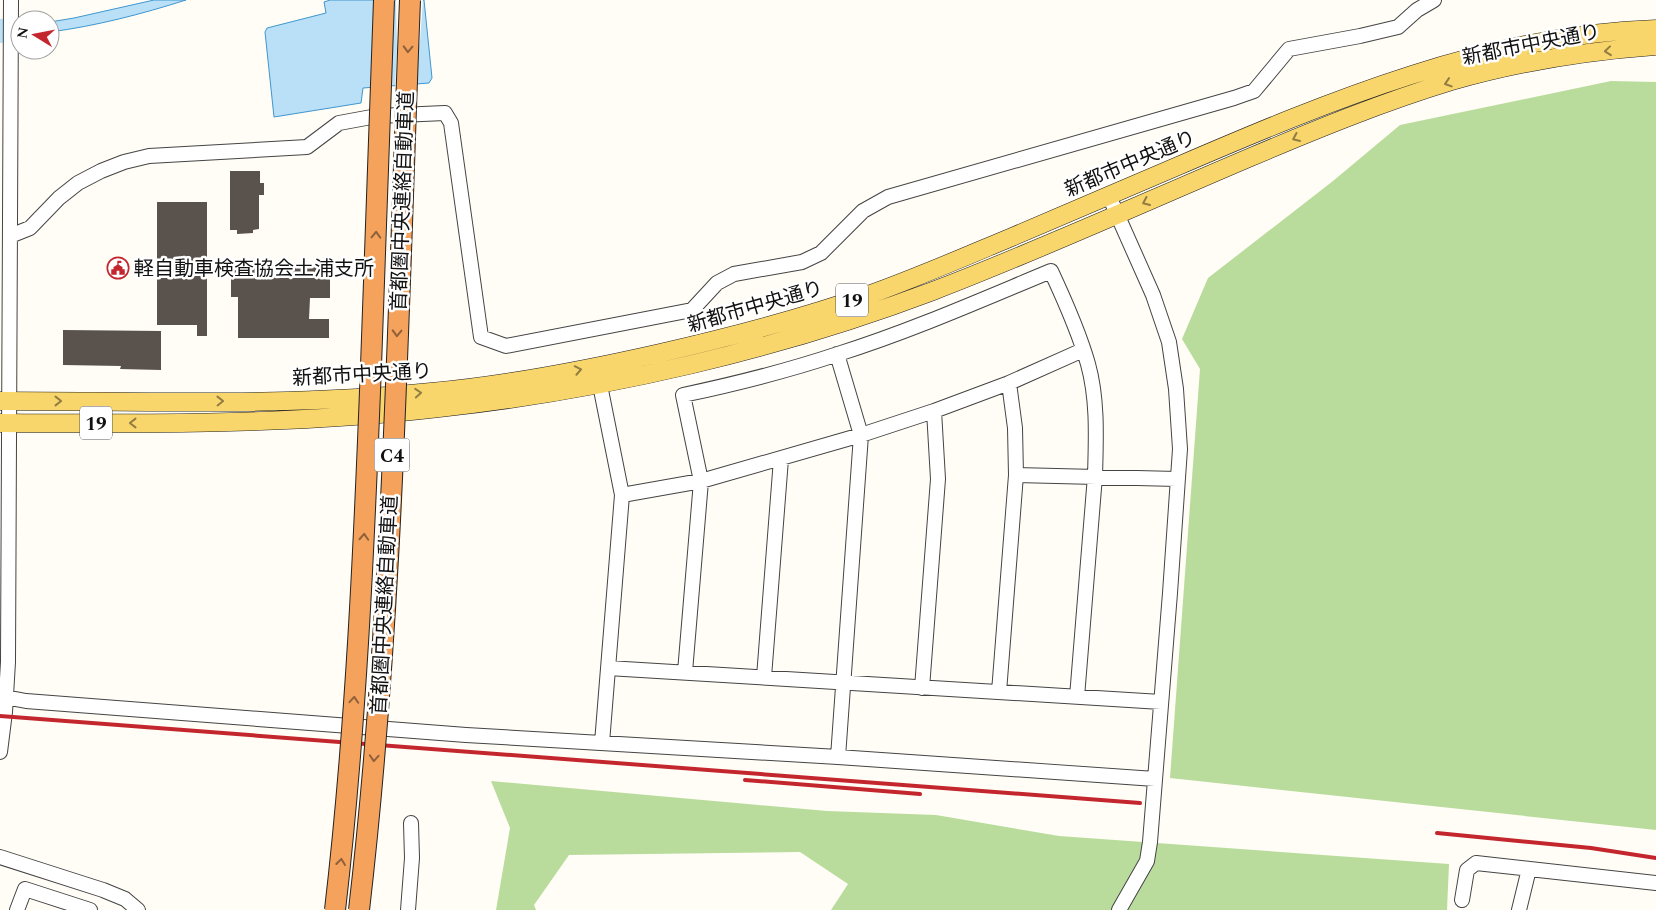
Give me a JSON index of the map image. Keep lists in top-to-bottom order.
{
  "streets": {
    "highway": ["首都圏中央連絡自動車道", "C4"],
    "main road": ["新都市中央通り", "19"]
  },
  "places": {
    "public building": ["軽自動車検査協会土浦支所"]
  },
  "north": "left"
}
